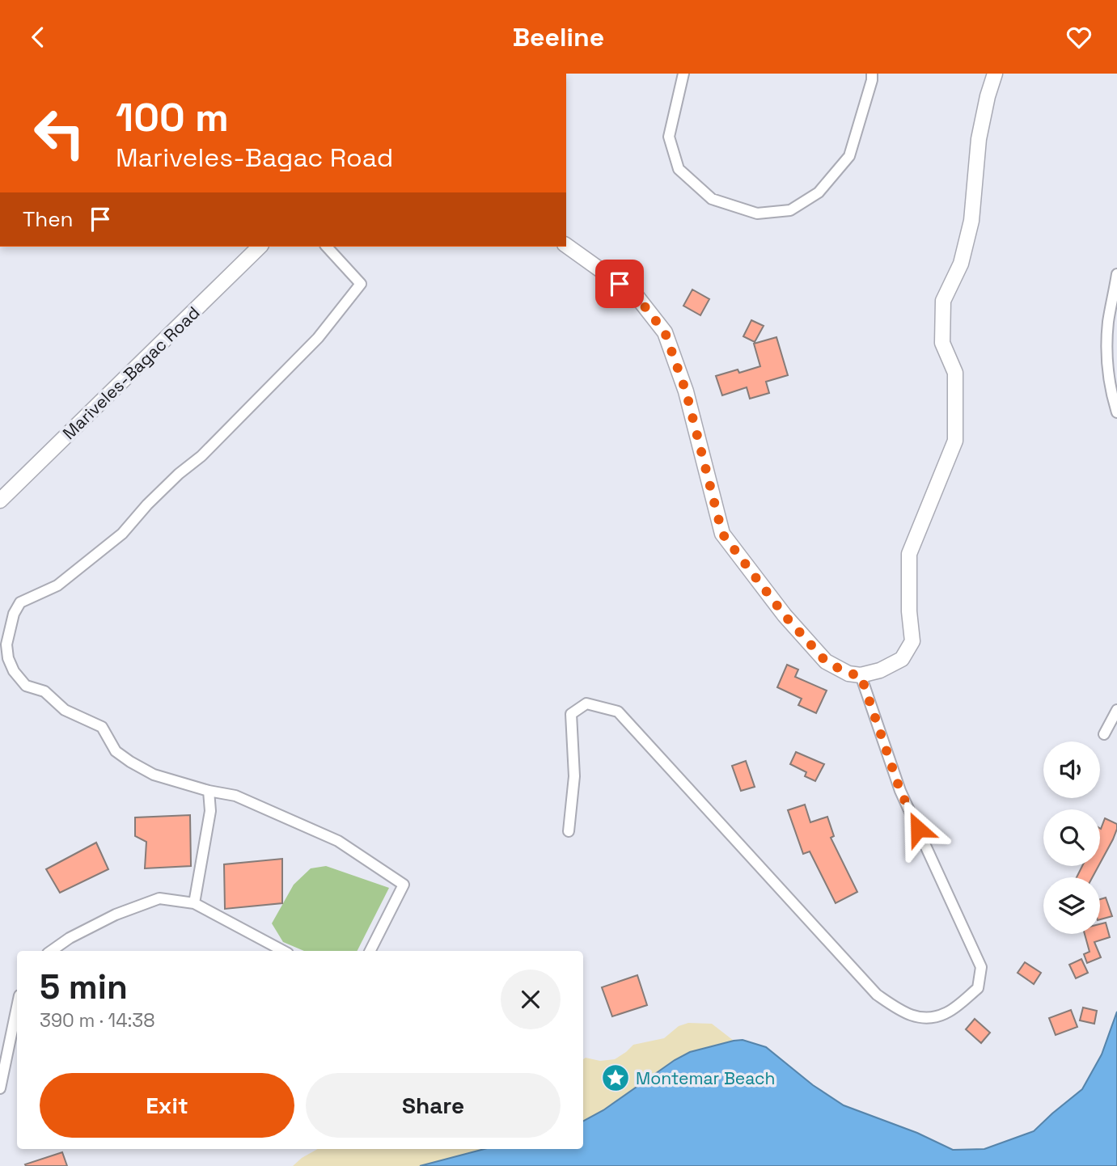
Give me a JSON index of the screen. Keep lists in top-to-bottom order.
{
  "streets": {
    "main road": ["Mariveles-Bagac Road"]
  },
  "places": {
    "place": ["Montemar Beach"]
  },
  "page": {
    "header": "Beeline",
    "turn": ["100 m", "Mariveles-Bagac Road"],
    "then": "Then",
    "heading": ["5 min", "390 m · 14:38"],
    "buttons": ["Exit", "Share"]
  }
}
